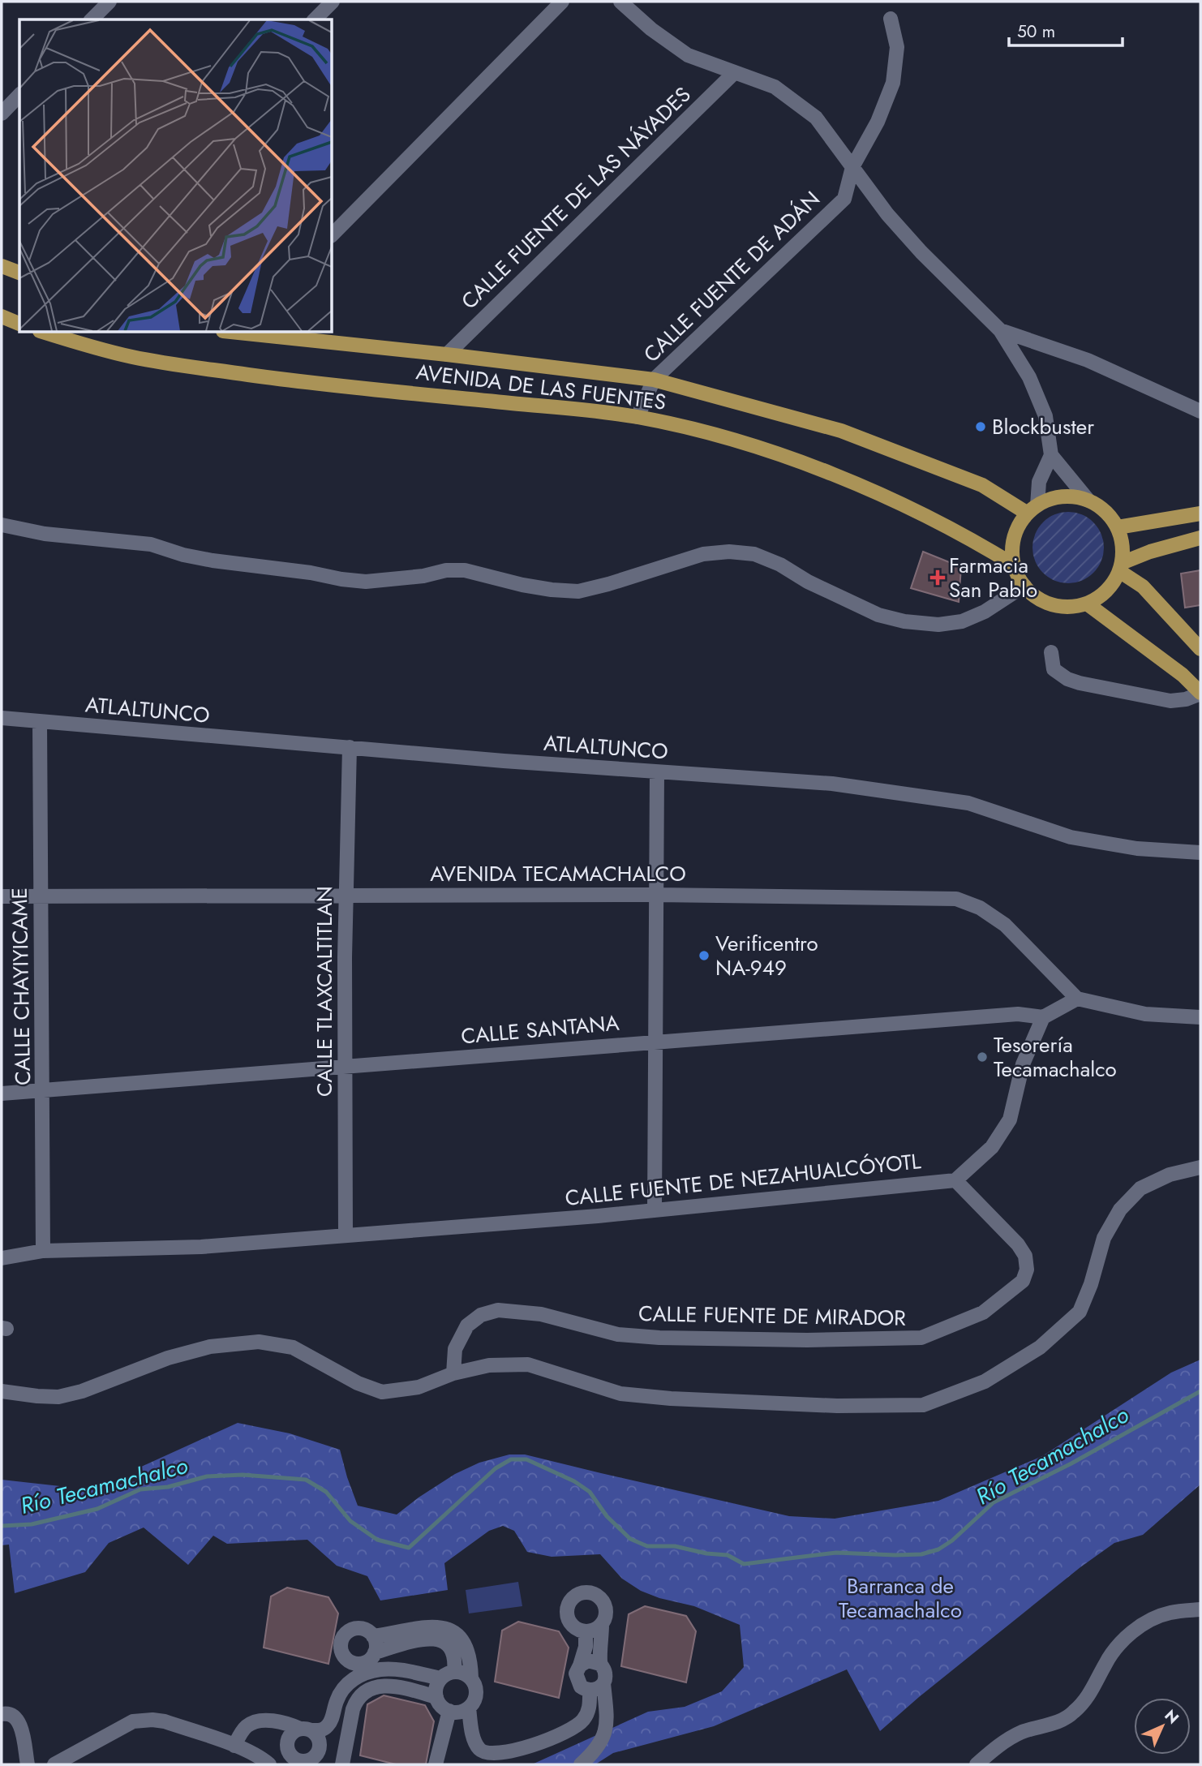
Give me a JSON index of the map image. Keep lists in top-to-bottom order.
{
  "streets": {
    "main road": ["AVENIDA DE LAS FUENTES"],
    "street": [
      "CALLE FUENTE DE LAS NÁYADES",
      "CALLE FUENTE DE ADÁN",
      "ATLALTUNCO",
      "AVENIDA TECAMACHALCO",
      "CALLE CHAYIYICAME",
      "CALLE TLAXCALTITLAN",
      "CALLE SANTANA",
      "CALLE FUENTE DE NEZAHUALCÓYOTL",
      "CALLE FUENTE DE MIRADOR"
    ]
  },
  "crossings": [
    ["CALLE FUENTE DE LAS NÁYADES", "AVENIDA DE LAS FUENTES"],
    ["CALLE FUENTE DE ADÁN", "AVENIDA DE LAS FUENTES"],
    ["ATLALTUNCO", "CALLE CHAYIYICAME"],
    ["ATLALTUNCO", "CALLE TLAXCALTITLAN"],
    ["AVENIDA TECAMACHALCO", "CALLE CHAYIYICAME"],
    ["AVENIDA TECAMACHALCO", "CALLE TLAXCALTITLAN"],
    ["CALLE CHAYIYICAME", "CALLE SANTANA"],
    ["CALLE CHAYIYICAME", "CALLE FUENTE DE NEZAHUALCÓYOTL"],
    ["CALLE TLAXCALTITLAN", "CALLE SANTANA"],
    ["CALLE TLAXCALTITLAN", "CALLE FUENTE DE NEZAHUALCÓYOTL"],
    ["CALLE FUENTE DE NEZAHUALCÓYOTL", "CALLE FUENTE DE MIRADOR"]
  ],
  "water": ["Río Tecamachalco"],
  "parks": ["Barranca de Tecamachalco"],
  "places": {
    "other": ["Blockbuster", "Verificentro NA-949", "Tesorería Tecamachalco"],
    "health": ["Farmacia San Pablo"]
  },
  "scale_bar": "50 m",
  "north": "top right"
}
